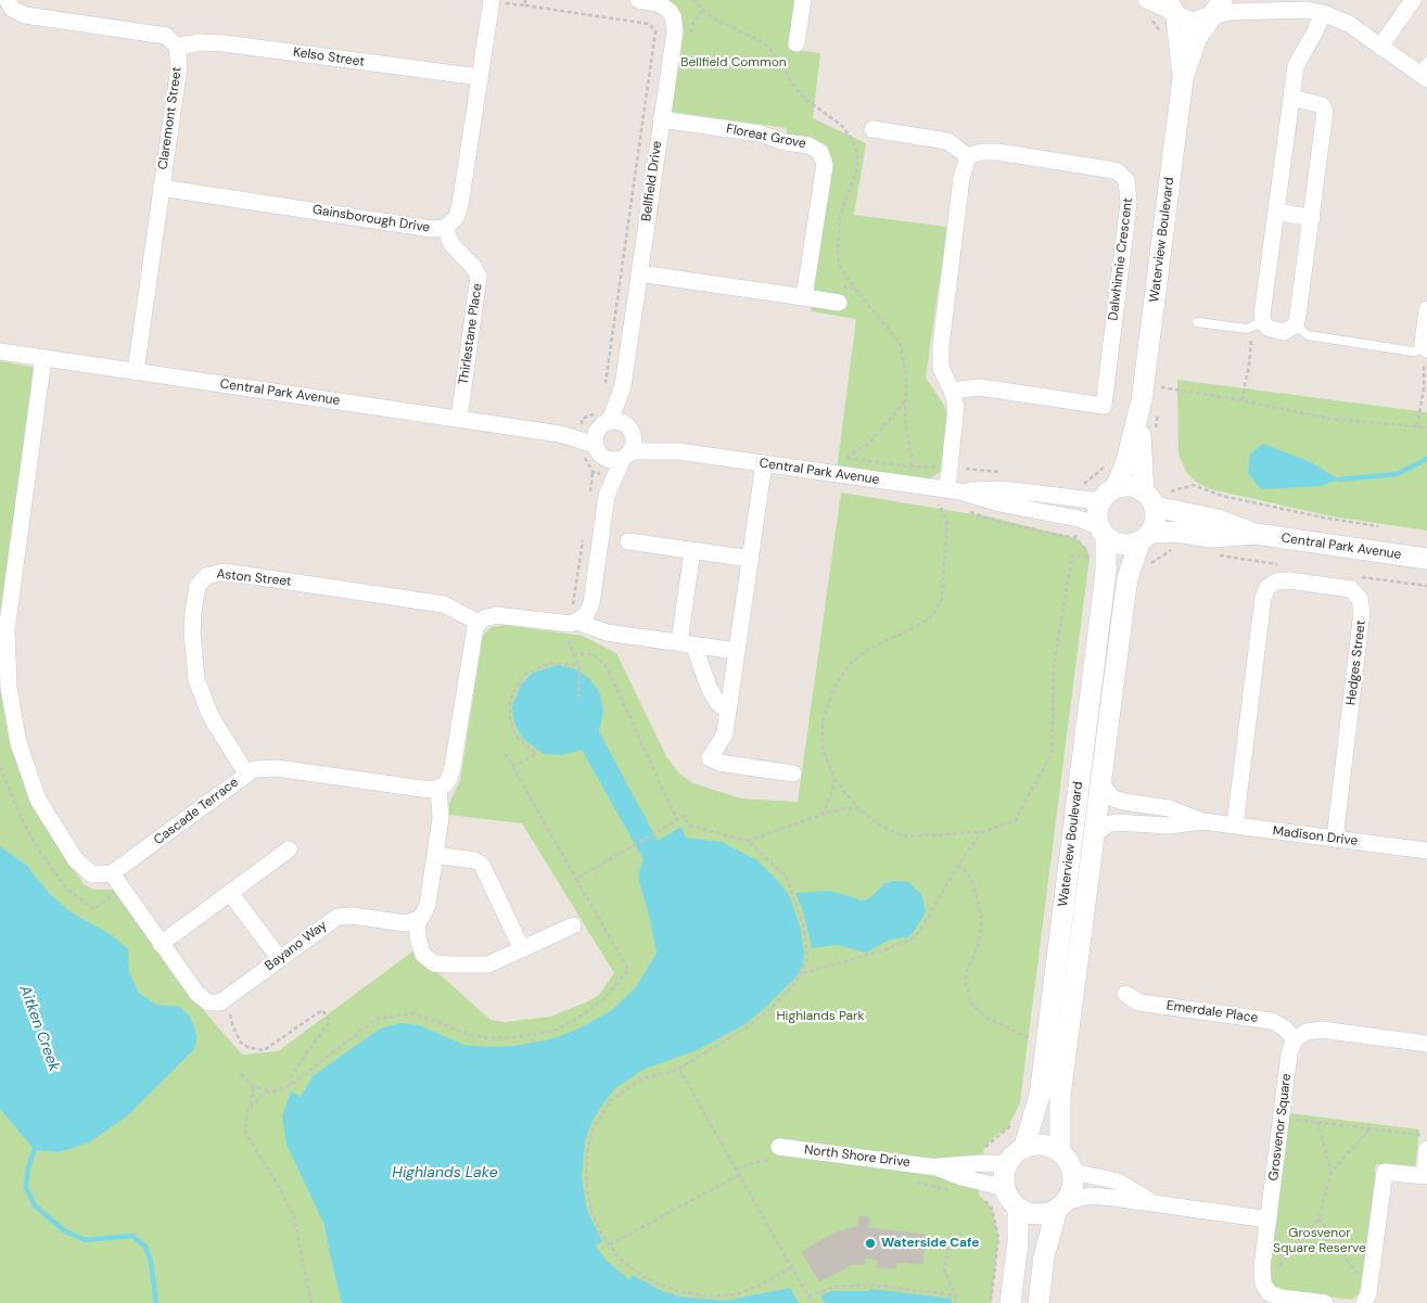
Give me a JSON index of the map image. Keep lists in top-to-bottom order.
{
  "streets": {
    "street": [
      "Kelso Street",
      "Claremont Street",
      "Floreat Grove",
      "Bellfield Drive",
      "Gainsborough Drive",
      "Waterview Boulevard",
      "Dalwhinnie Crescent",
      "Thirlestane Place",
      "Central Park Avenue",
      "Aston Street",
      "Hedges Street",
      "Cascade Terrace",
      "Madison Drive",
      "Bayano Way",
      "Emerdale Place",
      "Grosvenor Square",
      "North Shore Drive"
    ]
  },
  "crossings": [
    ["Kelso Street", "Claremont Street"],
    ["Kelso Street", "Gainsborough Drive"],
    ["Claremont Street", "Gainsborough Drive"],
    ["Claremont Street", "Central Park Avenue"],
    ["Floreat Grove", "Bellfield Drive"],
    ["Bellfield Drive", "Central Park Avenue"],
    ["Gainsborough Drive", "Thirlestane Place"],
    ["Waterview Boulevard", "Central Park Avenue"],
    ["Waterview Boulevard", "Madison Drive"],
    ["Waterview Boulevard", "North Shore Drive"],
    ["Thirlestane Place", "Central Park Avenue"],
    ["Aston Street", "Cascade Terrace"],
    ["Hedges Street", "Madison Drive"],
    ["Emerdale Place", "Grosvenor Square"]
  ],
  "water": ["Aitken Creek", "Highlands Lake"],
  "parks": ["Bellfield Common", "Highlands Park", "Grosvenor Square Reserve"],
  "places": ["Waterside Cafe"]
}
